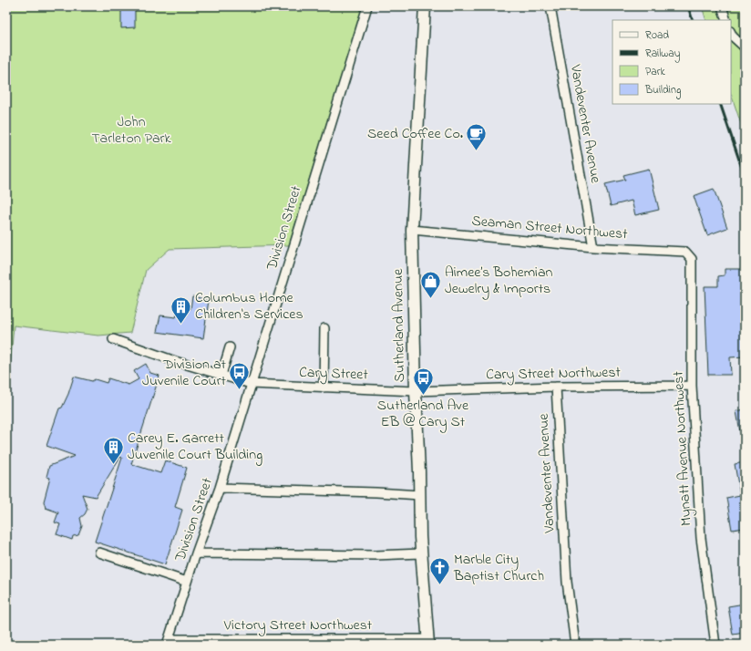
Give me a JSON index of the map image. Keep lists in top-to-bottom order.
{
  "streets": {
    "street": [
      "Vandeventer Avenue",
      "Division Street",
      "Seaman Street Northwest",
      "Sutherland Avenue",
      "Cary Street",
      "Cary Street Northwest",
      "Mynatt Avenue Northwest",
      "Victory Street Northwest"
    ]
  },
  "crossings": [
    ["Vandeventer Avenue", "Seaman Street Northwest"],
    ["Vandeventer Avenue", "Cary Street Northwest"],
    ["Division Street", "Cary Street"],
    ["Division Street", "Victory Street Northwest"],
    ["Seaman Street Northwest", "Sutherland Avenue"],
    ["Seaman Street Northwest", "Mynatt Avenue Northwest"],
    ["Sutherland Avenue", "Cary Street"],
    ["Sutherland Avenue", "Cary Street Northwest"],
    ["Sutherland Avenue", "Victory Street Northwest"],
    ["Cary Street", "Cary Street Northwest"],
    ["Cary Street Northwest", "Mynatt Avenue Northwest"]
  ],
  "parks": ["John Tarleton Park"],
  "places": {
    "cafe": ["Seed Coffee Co."],
    "shop": ["Aimee’s Bohemian Jewelry & Imports"],
    "building": ["Columbus Home Children's Services", "Carey E. Garrett Juvenile Court Building"],
    "bus stop": ["Division at Juvenile Court", "Sutherland Ave EB @ Cary St"],
    "church": ["Marble City Baptist Church"]
  },
  "legend": [
    "Road",
    "Railway",
    "Park",
    "Building"
  ]
}
